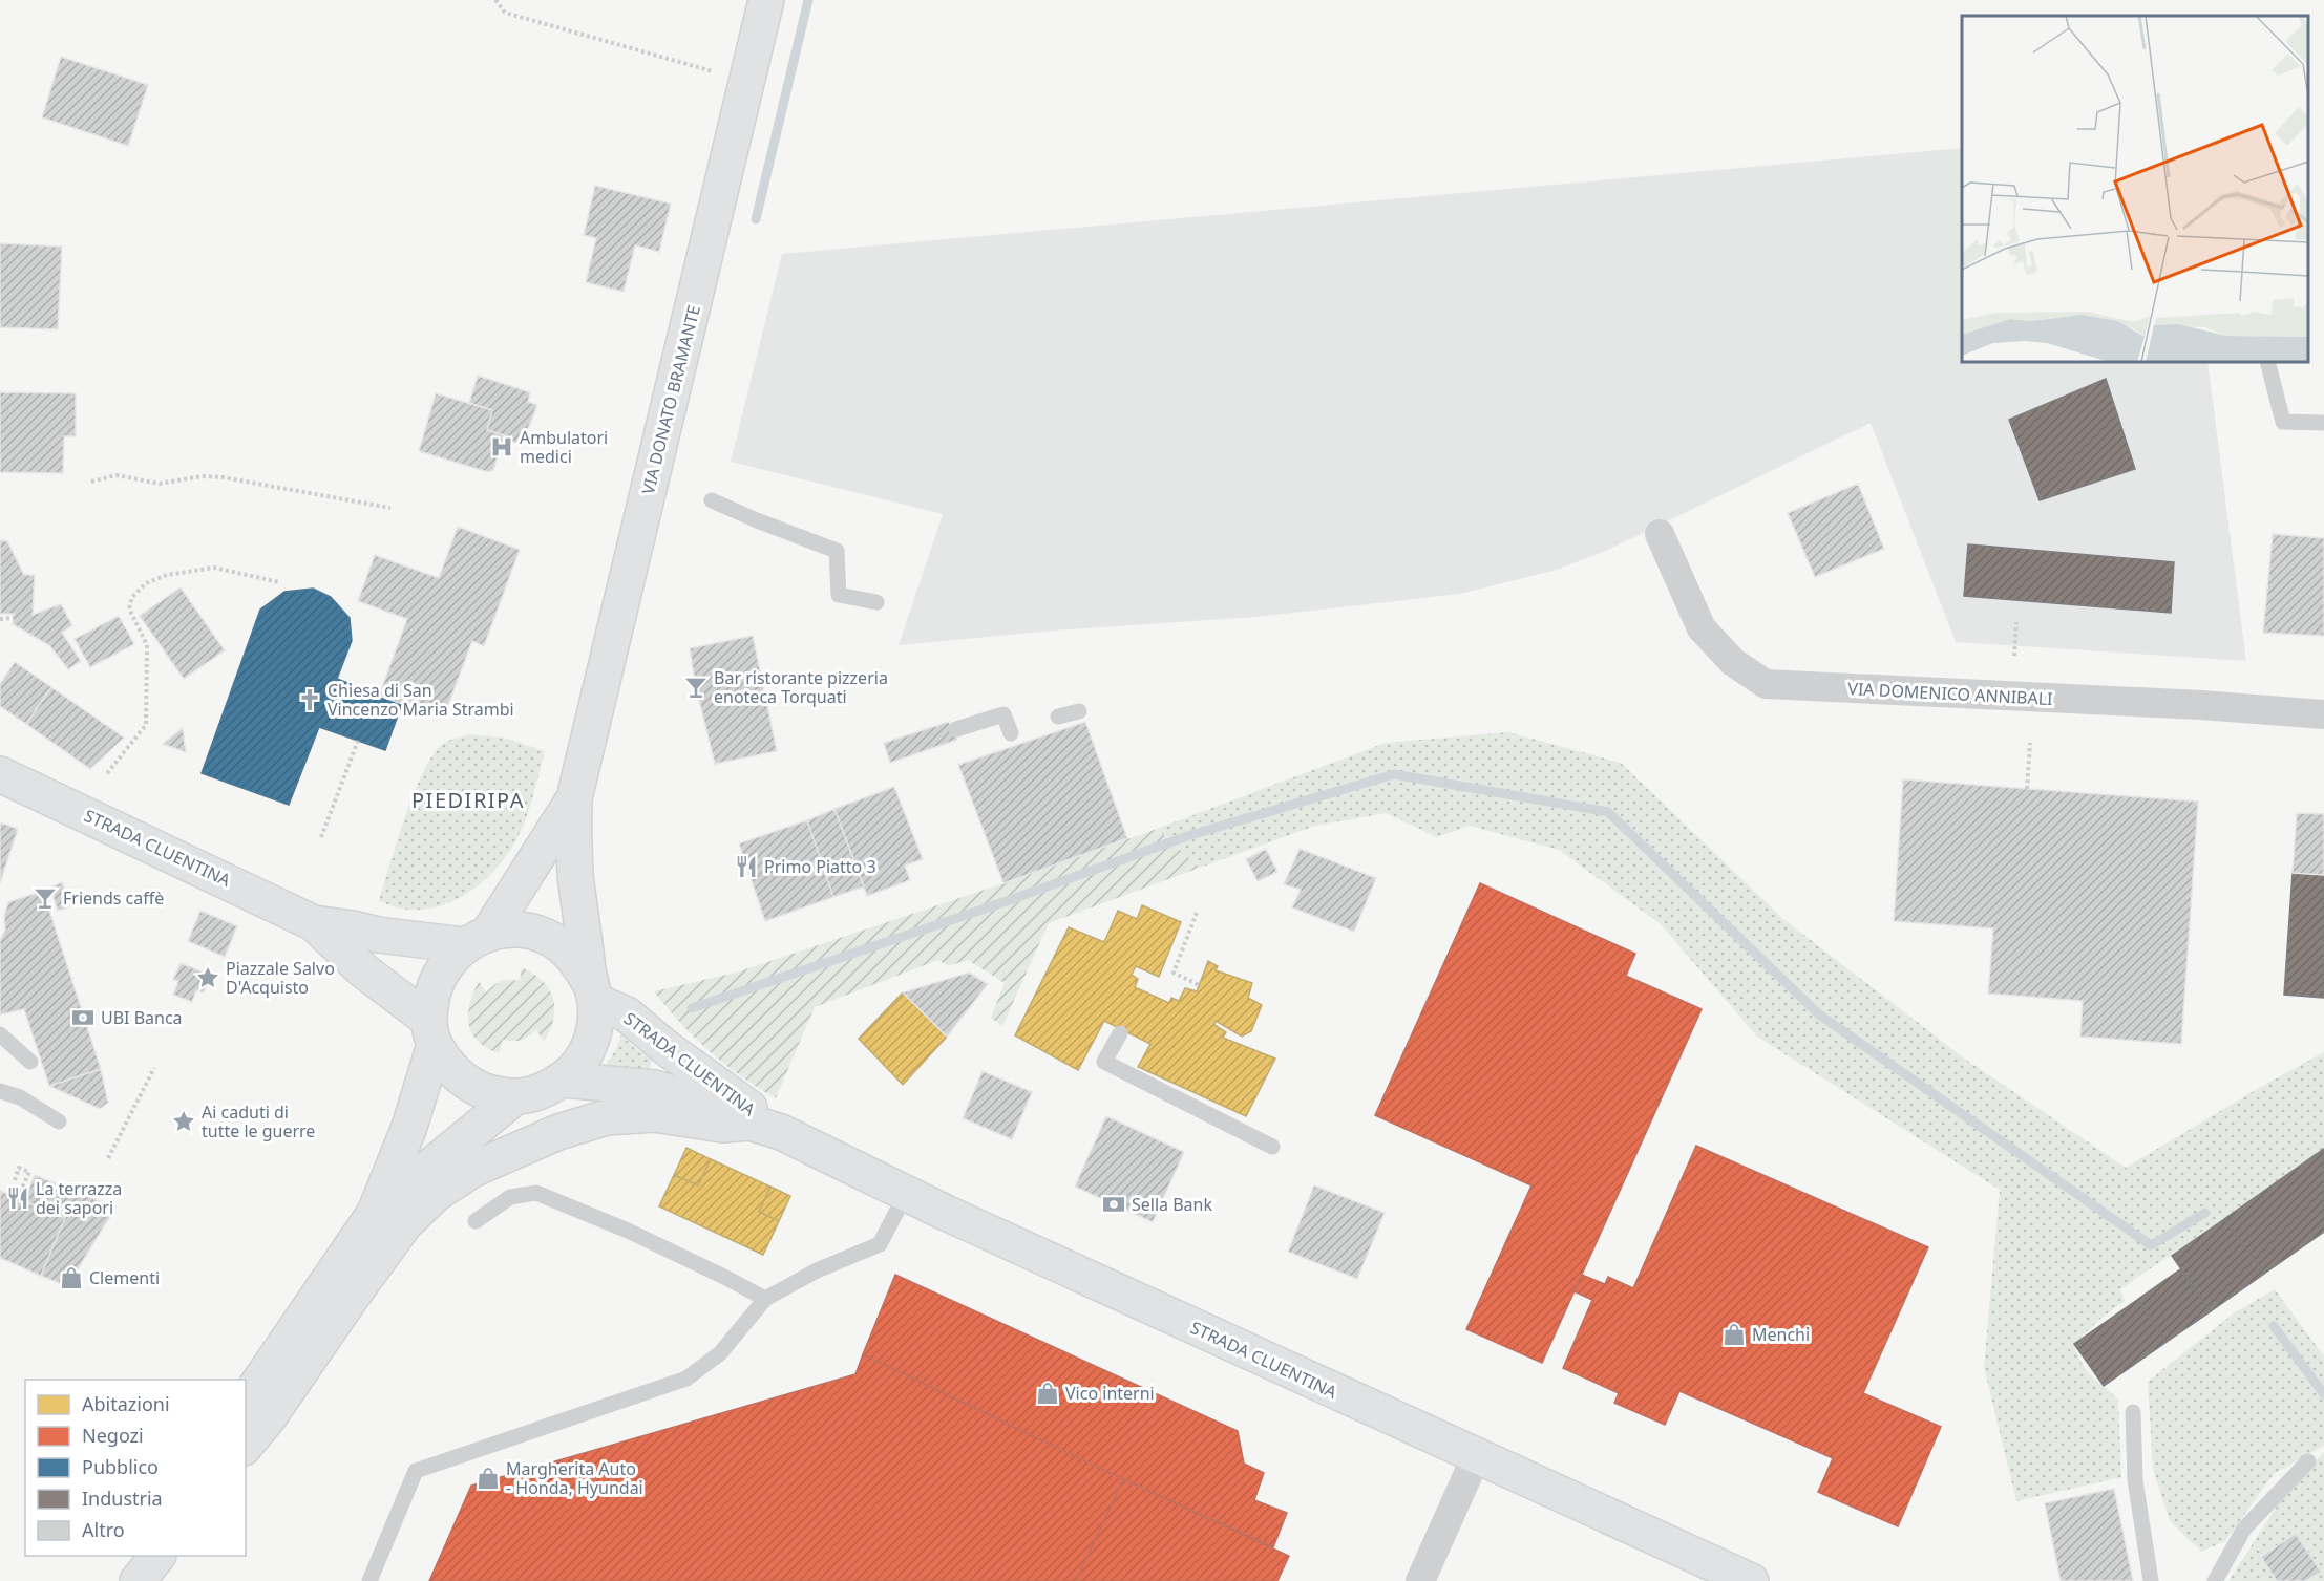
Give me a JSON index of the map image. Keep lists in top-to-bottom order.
{
  "streets": {
    "main road": ["VIA DONATO BRAMANTE", "STRADA CLUENTINA"],
    "street": ["VIA DOMENICO ANNIBALI"]
  },
  "crossings": [
    ["VIA DONATO BRAMANTE", "STRADA CLUENTINA"]
  ],
  "districts": ["PIEDIRIPA"],
  "places": {
    "hospital": ["Ambulatori medici"],
    "bar": ["Bar ristorante pizzeria enoteca Torquati", "Friends caffè"],
    "church": ["Chiesa di San Vincenzo Maria Strambi"],
    "restaurant": ["Primo Piatto 3", "La terrazza dei sapori"],
    "place": ["Piazzale Salvo D'Acquisto", "Ai caduti di tutte le guerre"],
    "bank": ["UBI Banca", "Sella Bank"],
    "shop": [
      "Clementi",
      "Menchi",
      "Vico interni",
      "Margherita Auto - Honda, Hyundai"
    ]
  },
  "legend": [
    "Abitazioni",
    "Negozi",
    "Pubblico",
    "Industria",
    "Altro"
  ]
}
